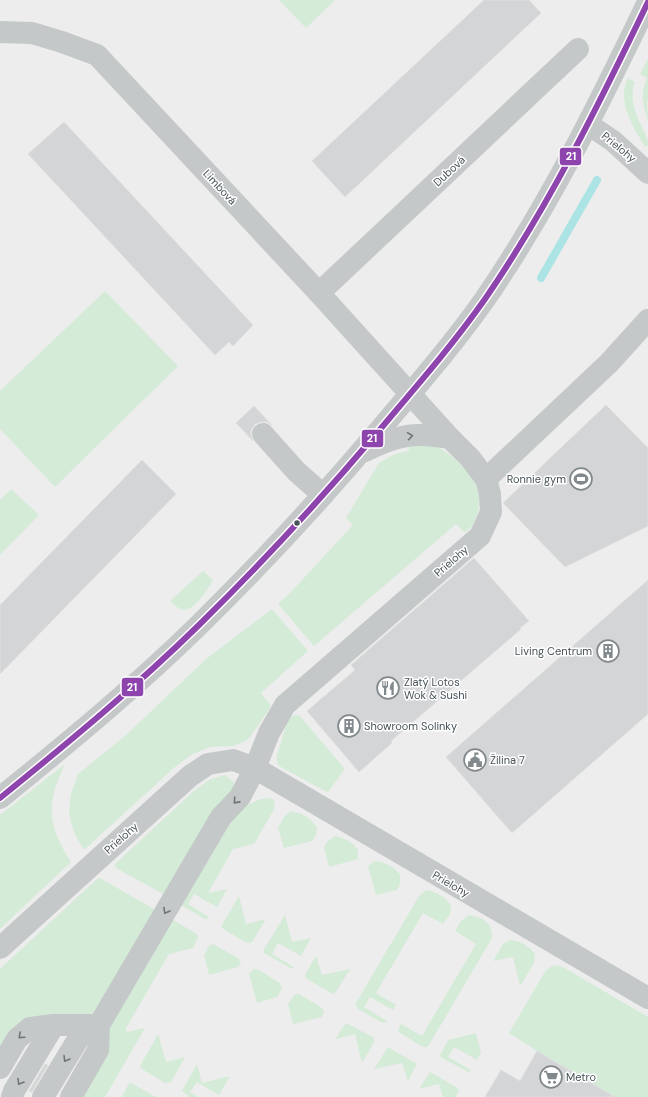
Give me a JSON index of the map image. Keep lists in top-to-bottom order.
{
  "streets": {
    "street": ["Prielohy", "Dubová", "Limbová"]
  },
  "crossings": [
    ["Prielohy", "Limbová"],
    ["Dubová", "Limbová"]
  ],
  "places": {
    "sports": ["Ronnie gym"],
    "building": ["Living Centrum", "Showroom Solinky"],
    "restaurant": ["Zlatý Lotos Wok & Sushi"],
    "public building": ["Žilina 7"],
    "supermarket": ["Metro"]
  },
  "lines": ["transit line 21"]
}
